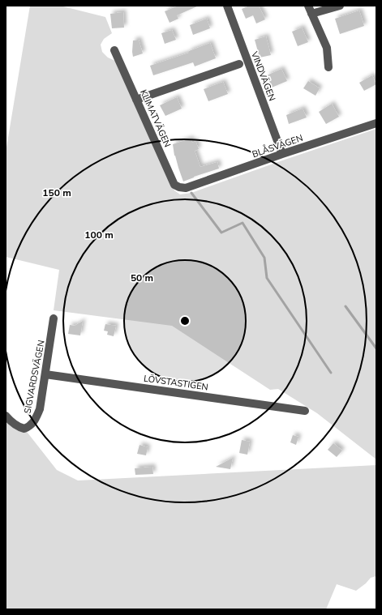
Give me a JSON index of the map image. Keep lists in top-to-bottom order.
{
  "streets": {
    "street": [
      "VINDVÄGEN",
      "KLIMATVÄGEN",
      "BLÅSVÄGEN",
      "SIGVARDSVÄGEN",
      "LÖVSTASTIGEN"
    ]
  },
  "crossings": [
    ["VINDVÄGEN", "BLÅSVÄGEN"],
    ["KLIMATVÄGEN", "BLÅSVÄGEN"],
    ["SIGVARDSVÄGEN", "LÖVSTASTIGEN"]
  ],
  "rings": ["150 m", "100 m", "50 m"]
}
